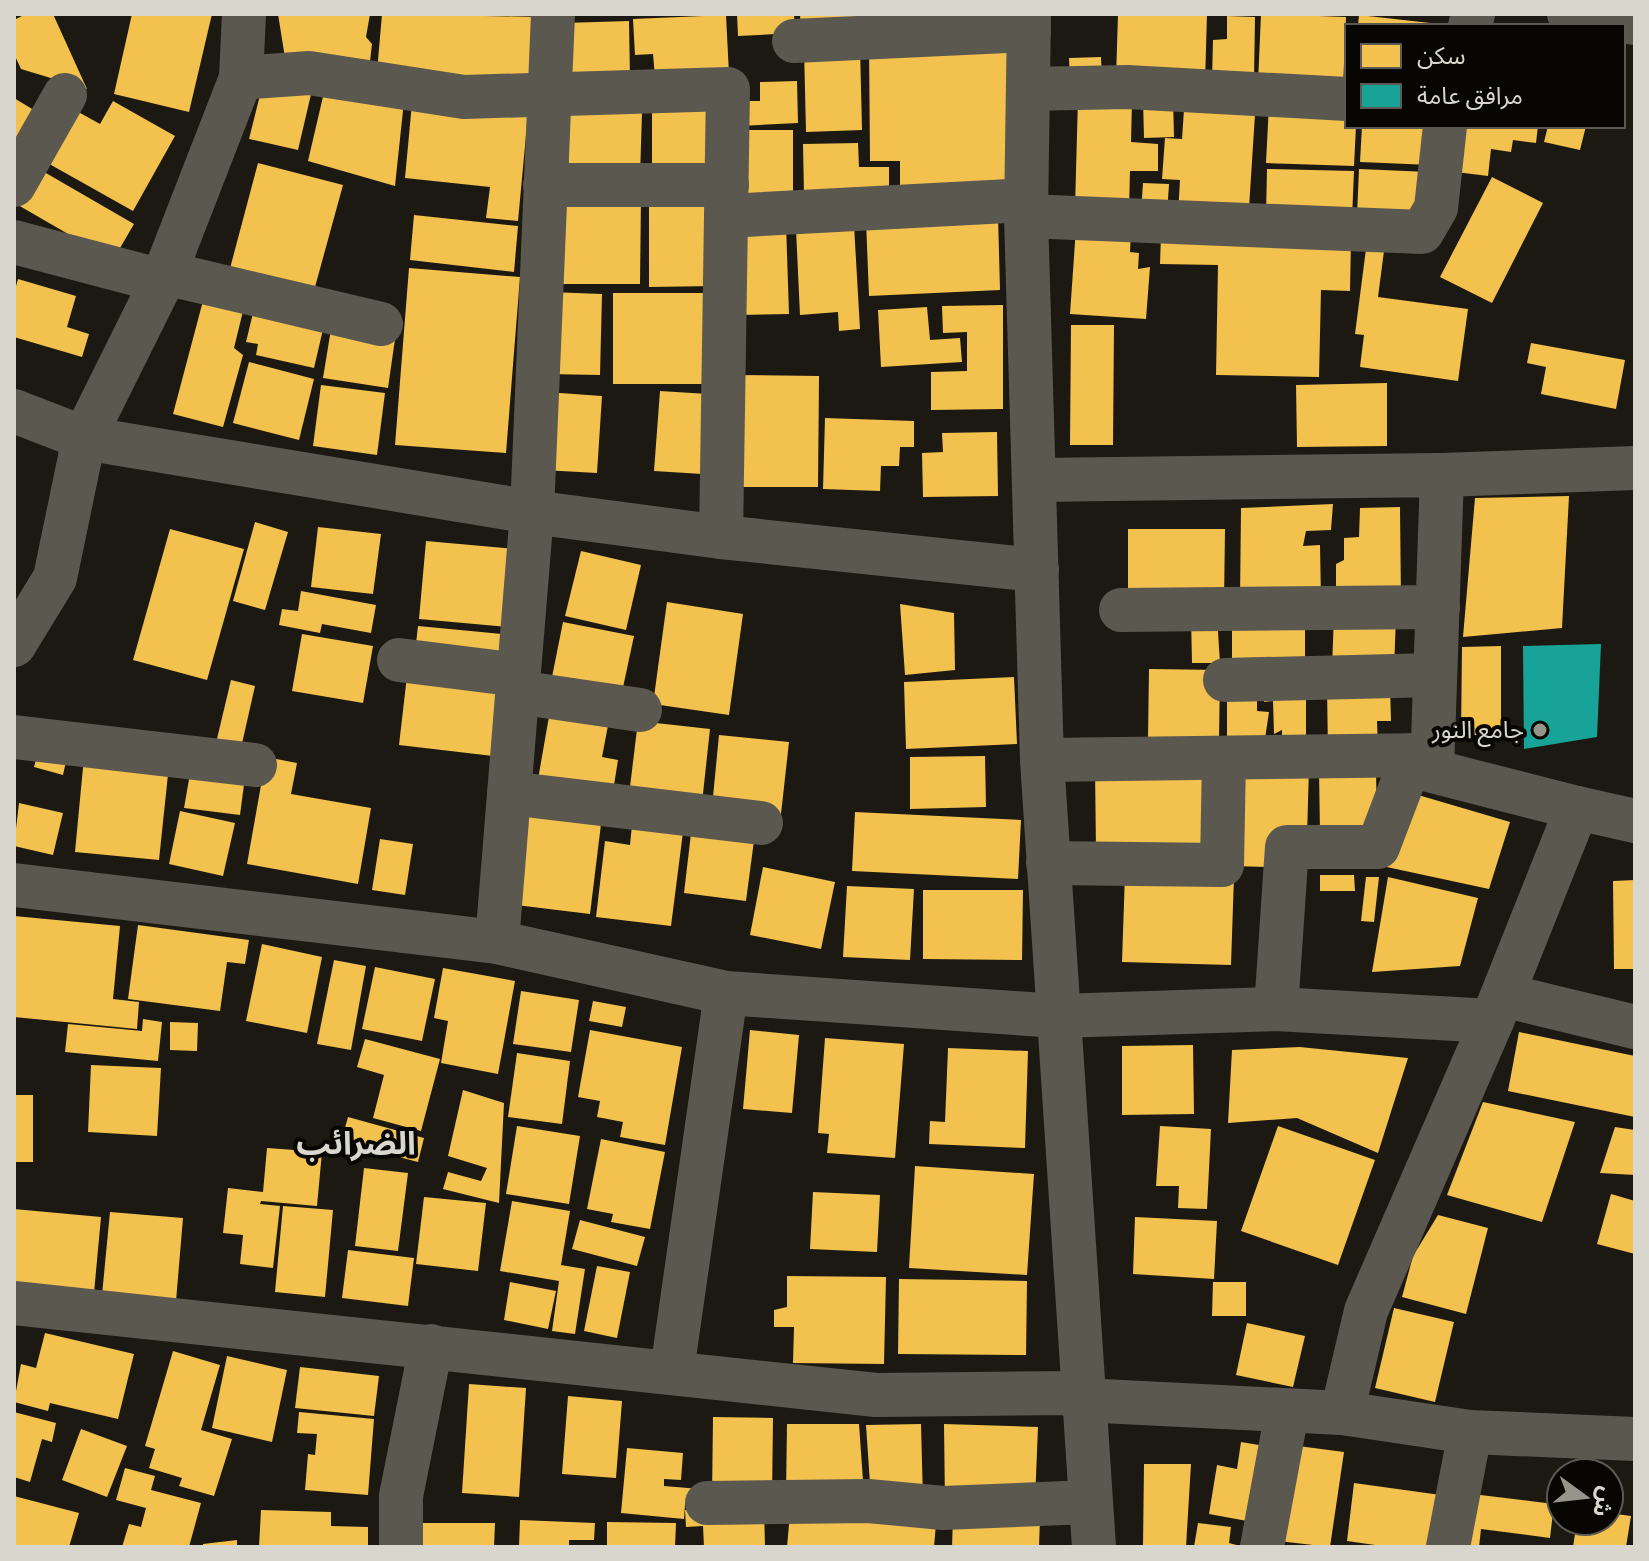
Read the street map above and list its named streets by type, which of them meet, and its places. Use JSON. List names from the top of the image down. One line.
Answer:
{"districts":["الضرائب"],"places":["جامع النور"],"legend":["سكن","مرافق عامة"],"north":"right"}
